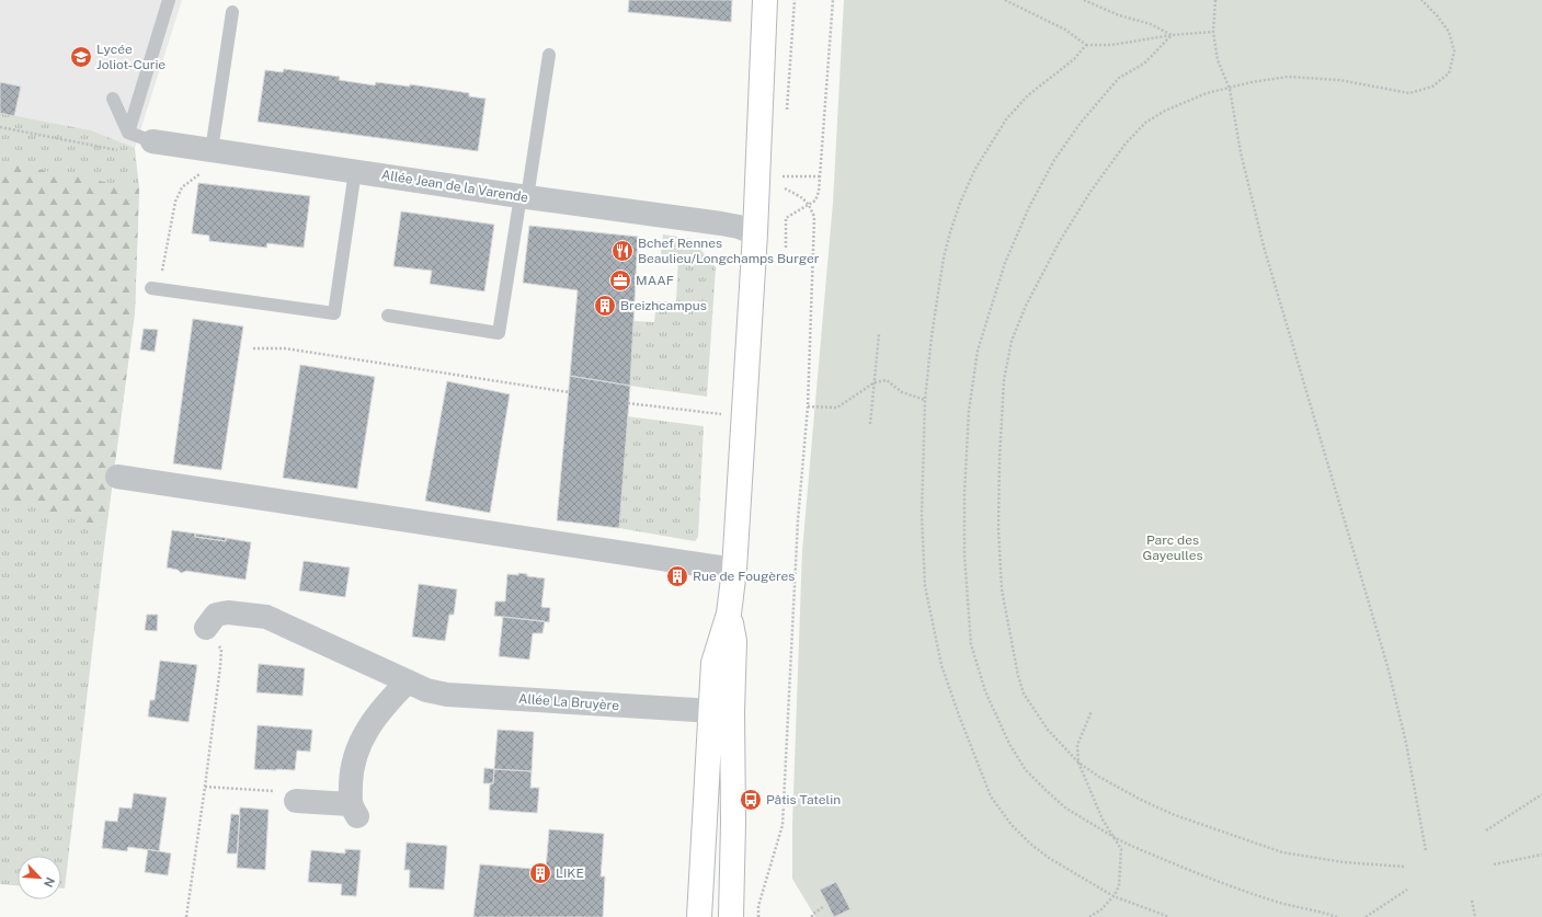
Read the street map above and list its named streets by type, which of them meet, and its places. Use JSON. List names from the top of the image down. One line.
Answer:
{"streets":{"street":["Allée Jean de la Varende","Allée La Bruyère"]},"parks":["Parc des Gayeulles"],"places":{"school or university":["Lycée Joliot-Curie"],"restaurant":["Bchef Rennes Beaulieu/Longchamps Burger"],"office":["MAAF"],"building":["Breizhcampus","Rue de Fougères","LIKE"],"bus stop":["Pâtis Tatelin"]},"north":"bottom right"}
